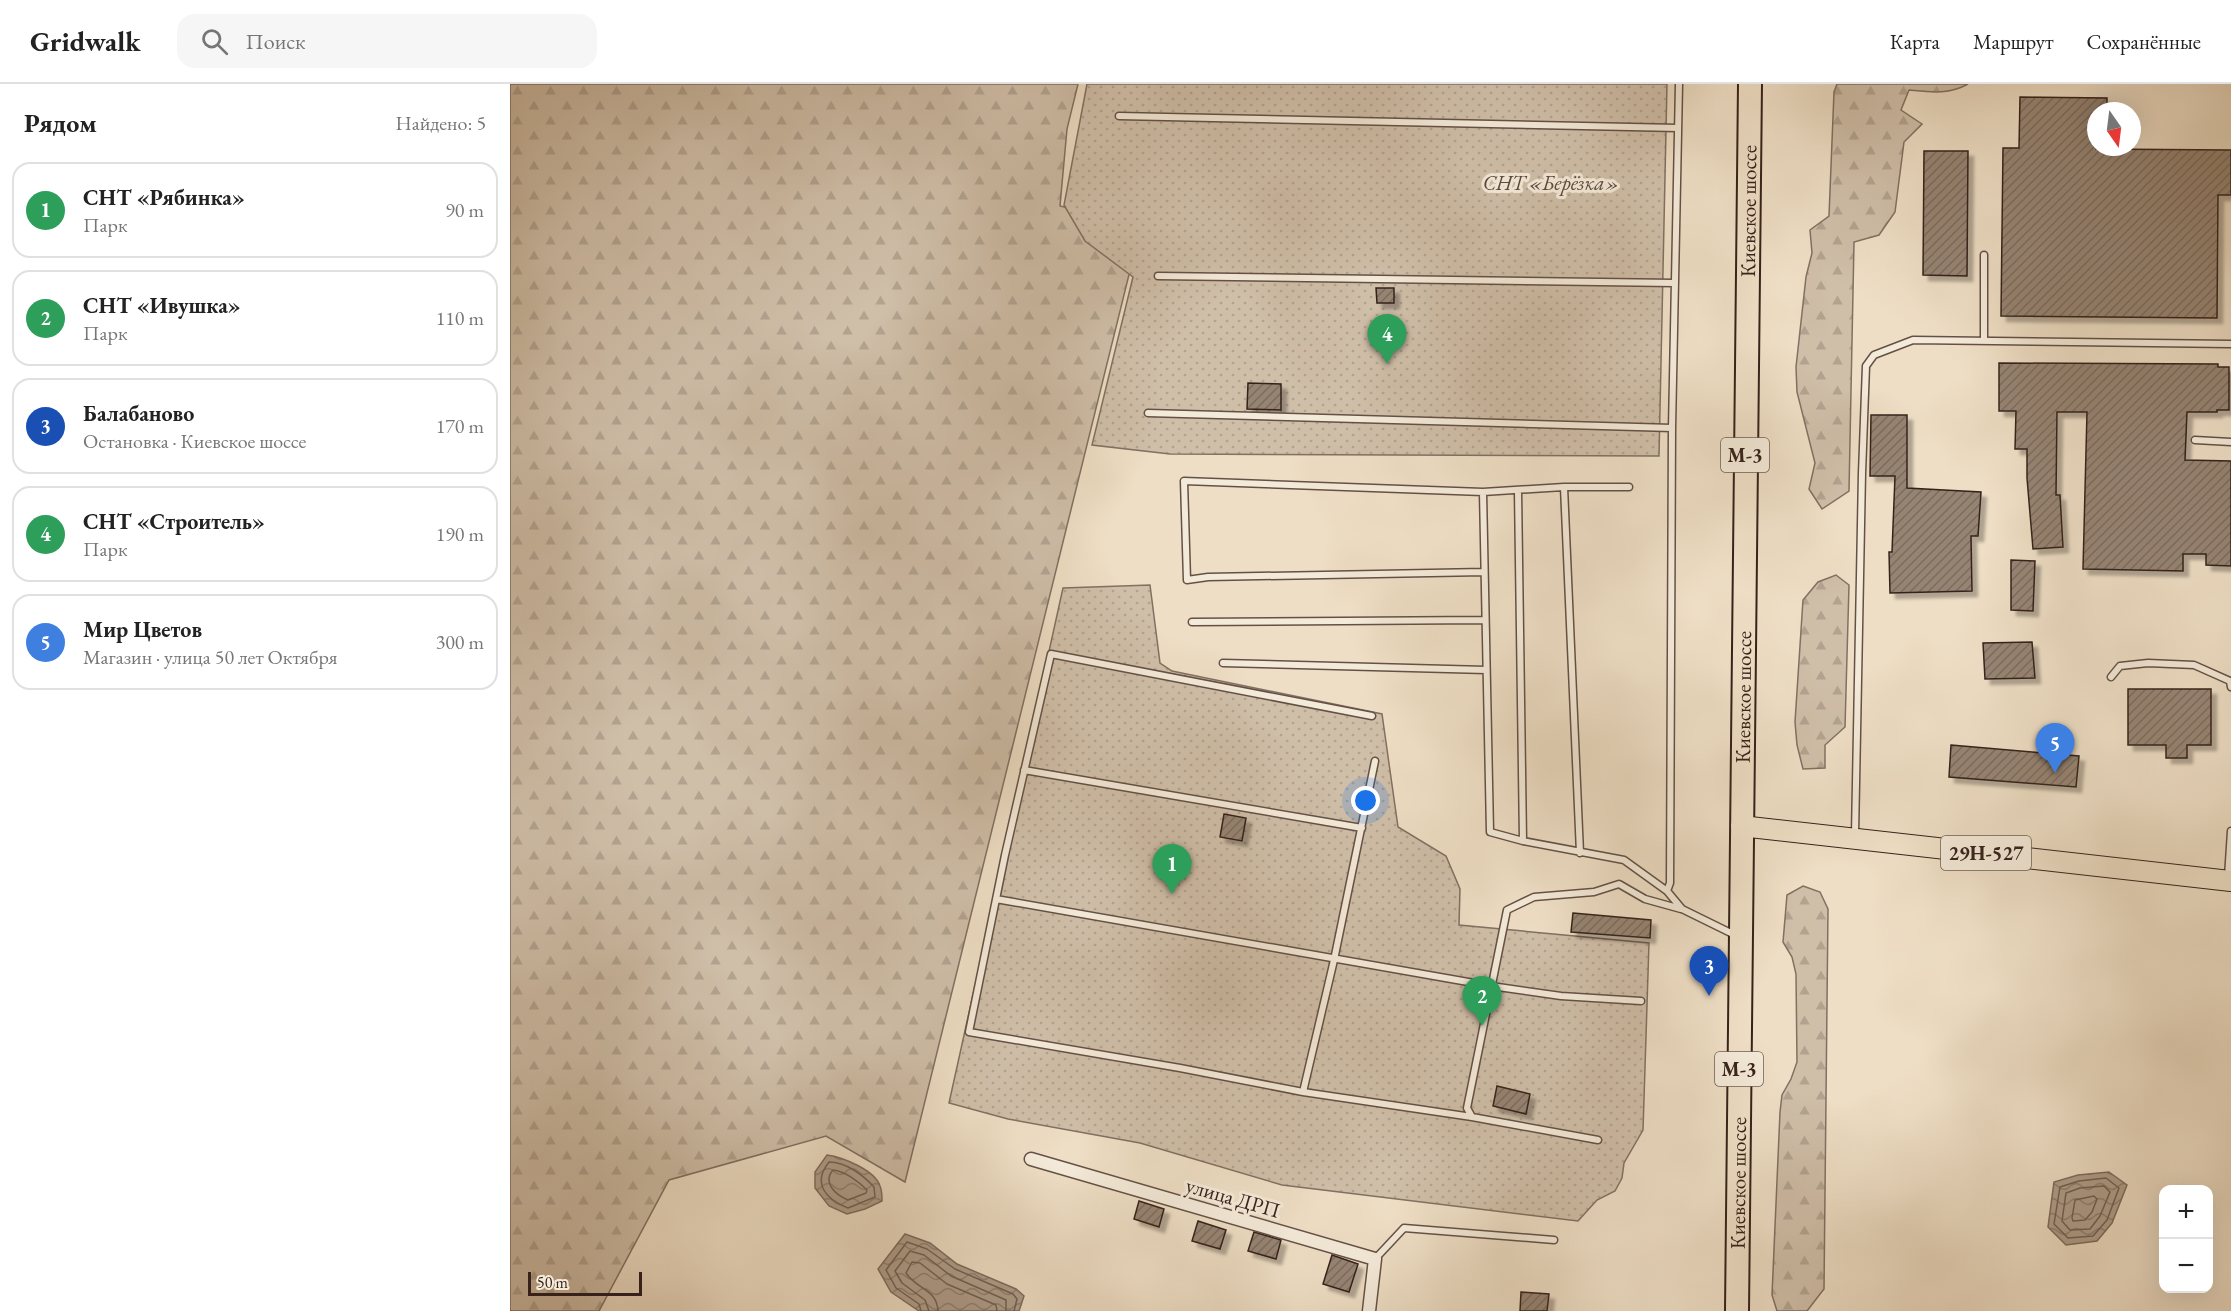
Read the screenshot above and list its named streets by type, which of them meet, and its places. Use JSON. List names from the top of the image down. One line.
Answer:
{"streets":{"highway":["Киевское шоссе","М-3"],"main road":["29Н-527"],"street":["улица ДРП"]},"crossings":[["Киевское шоссе","29Н-527"]],"parks":["СНТ «Берёзка»"],"scale_bar":"50 m","north":"bottom","page":{"header":"Gridwalk","search":"Поиск","nav":["Карта","Маршрут","Сохранённые"],"heading":["Рядом","Найдено: 5"],"list":[{"mark":"1","name":"СНТ «Рябинка»","note":"Парк","value":"90 m"},{"mark":"2","name":"СНТ «Ивушка»","note":"Парк","value":"110 m"},{"mark":"3","name":"Балабаново","note":"Остановка · Киевское шоссе","value":"170 m"},{"mark":"4","name":"СНТ «Строитель»","note":"Парк","value":"190 m"},{"mark":"5","name":"Мир Цветов","note":"Магазин · улица 50 лет Октября","value":"300 m"}],"pins":["4","5","1","3","2"],"map_buttons":["+","−"],"scale":"50 m"}}
